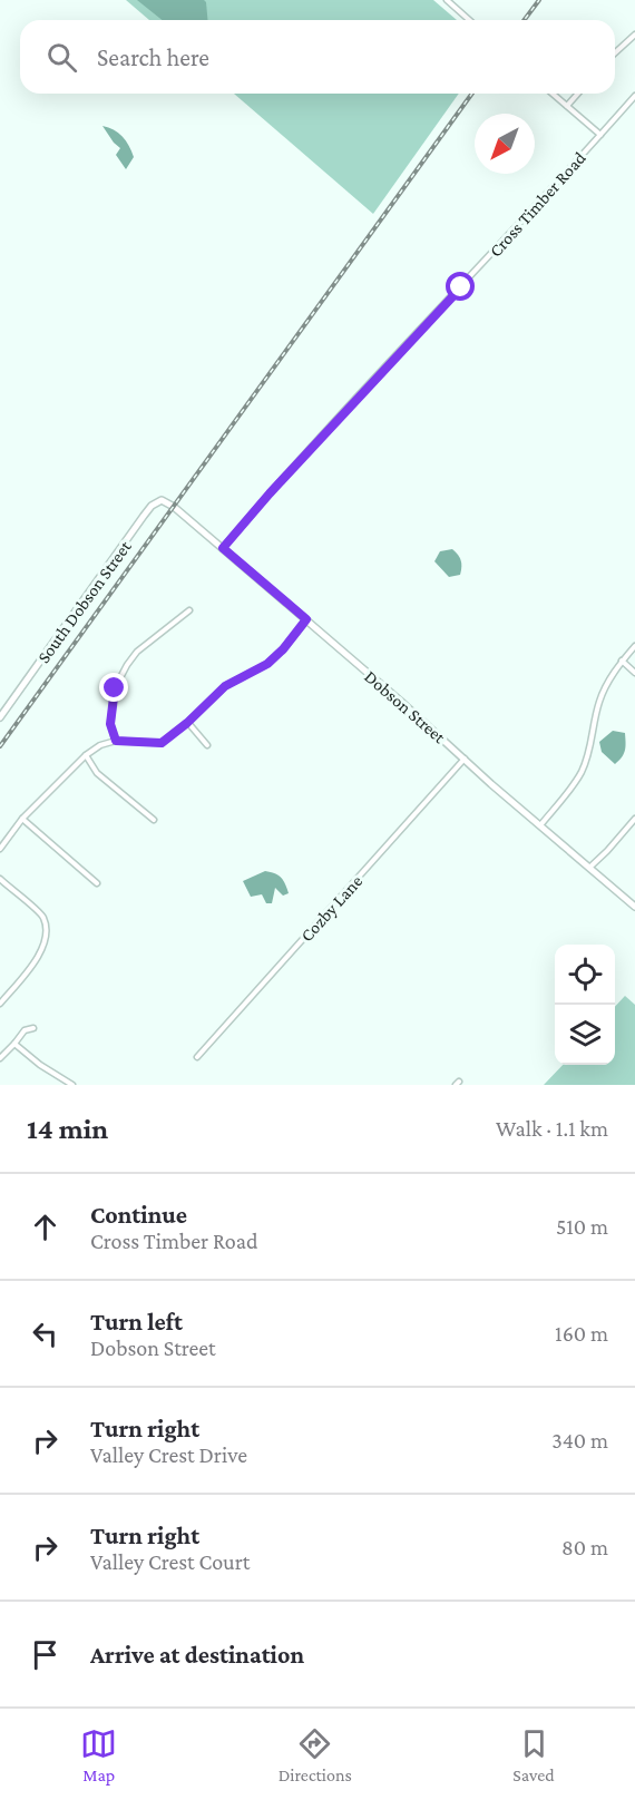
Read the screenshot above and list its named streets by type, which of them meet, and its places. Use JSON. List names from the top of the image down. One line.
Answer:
{"streets":{"street":["Cross Timber Road","South Dobson Street","Dobson Street","Cozby Lane"]},"crossings":[["Cross Timber Road","Dobson Street"],["South Dobson Street","Dobson Street"],["Dobson Street","Cozby Lane"]],"north":"bottom left","page":{"search":"Search here","heading":["14 min","Walk · 1.1 km"],"list":[["Continue","Cross Timber Road","510 m"],["Turn left","Dobson Street","160 m"],["Turn right","Valley Crest Drive","340 m"],["Turn right","Valley Crest Court","80 m"],"Arrive at destination"],"nav":["Map","Directions","Saved"]}}
